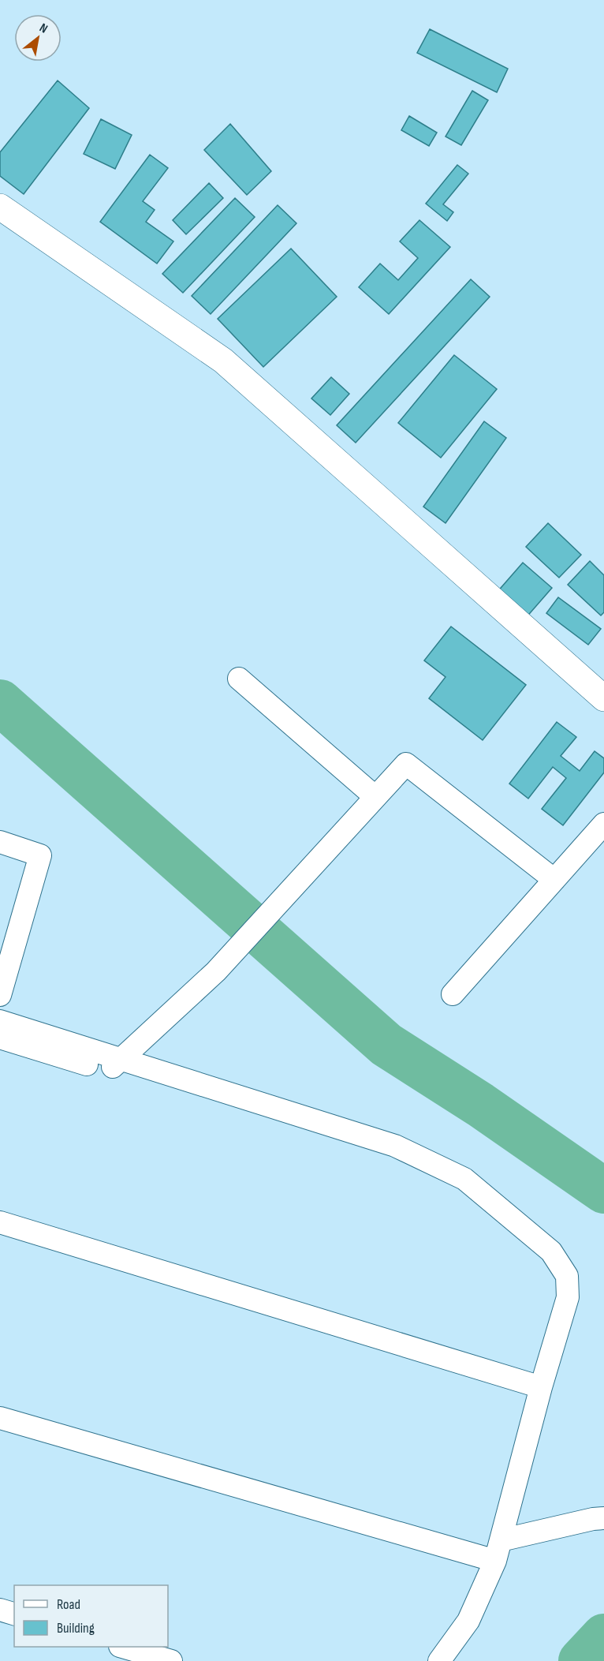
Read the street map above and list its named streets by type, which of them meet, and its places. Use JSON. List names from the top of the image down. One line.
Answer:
{"legend":["Road","Building"],"north":"top right"}
